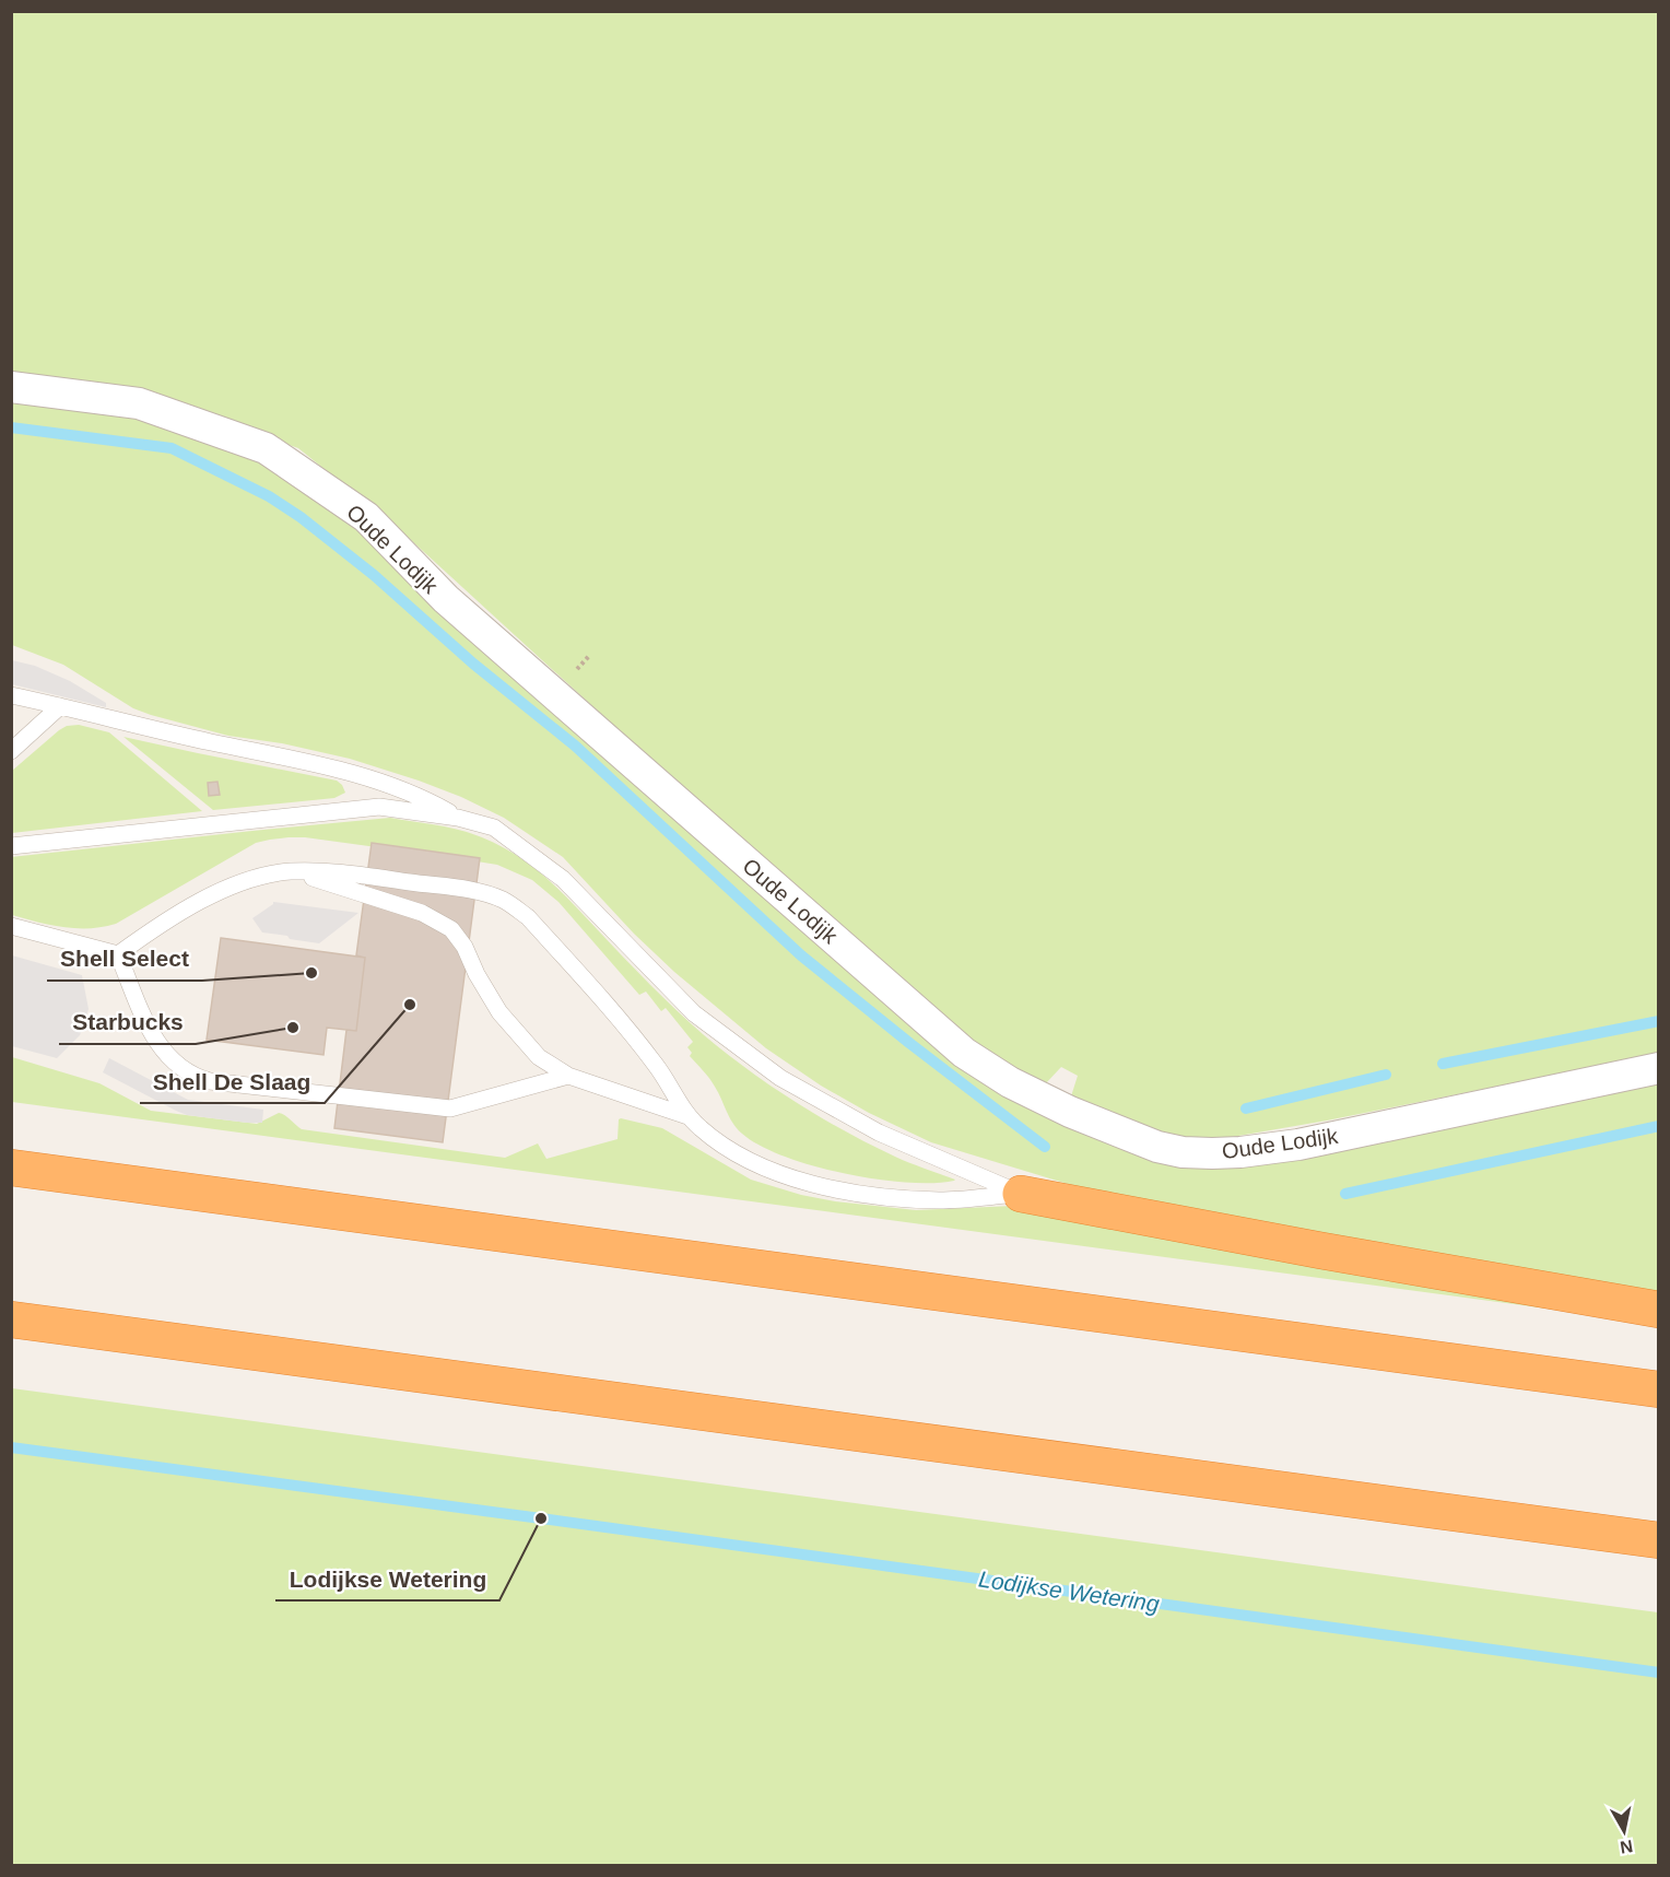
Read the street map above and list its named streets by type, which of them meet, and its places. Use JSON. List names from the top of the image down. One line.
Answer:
{"streets":{"street":["Oude Lodijk"]},"water":["Lodijkse Wetering"],"places":["Shell Select","Shell De Slaag","Starbucks","Lodijkse Wetering"],"north":"bottom"}
